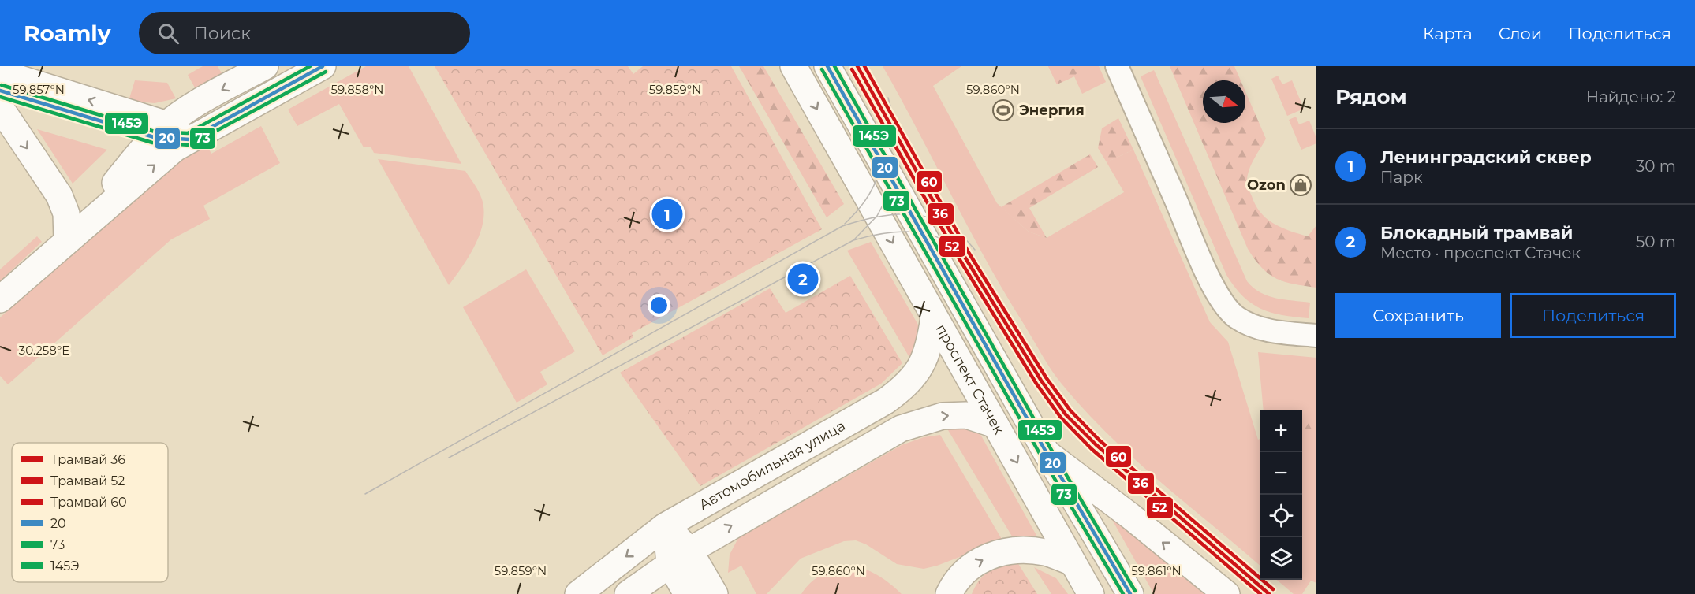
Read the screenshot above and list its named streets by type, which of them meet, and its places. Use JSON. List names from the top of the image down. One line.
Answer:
{"streets":{"main road":["проспект Стачек","Автомобильная улица"]},"crossings":[["проспект Стачек","Автомобильная улица"]],"places":{"sports":["Энергия"],"shop":["Ozon"]},"lines":["tram line 36","tram line 60","transit line 20","transit line 145Э","tram line 52","transit line 73"],"legend":["Трамвай 36","Трамвай 52","Трамвай 60","20","73","145Э"],"north":"right","page":{"header":"Roamly","search":"Поиск","nav":["Карта","Слои","Поделиться"],"heading":["Рядом","Найдено: 2"],"list":[{"mark":"1","name":"Ленинградский сквер","note":"Парк","value":"30 m"},{"mark":"2","name":"Блокадный трамвай","note":"Место · проспект Стачек","value":"50 m"}],"pins":["1","2"],"buttons":["Сохранить","Поделиться"],"map_buttons":["+","−"]},"coordinates":["59.857°N","59.858°N","59.859°N","59.860°N","30.258°E","59.861°N"]}
